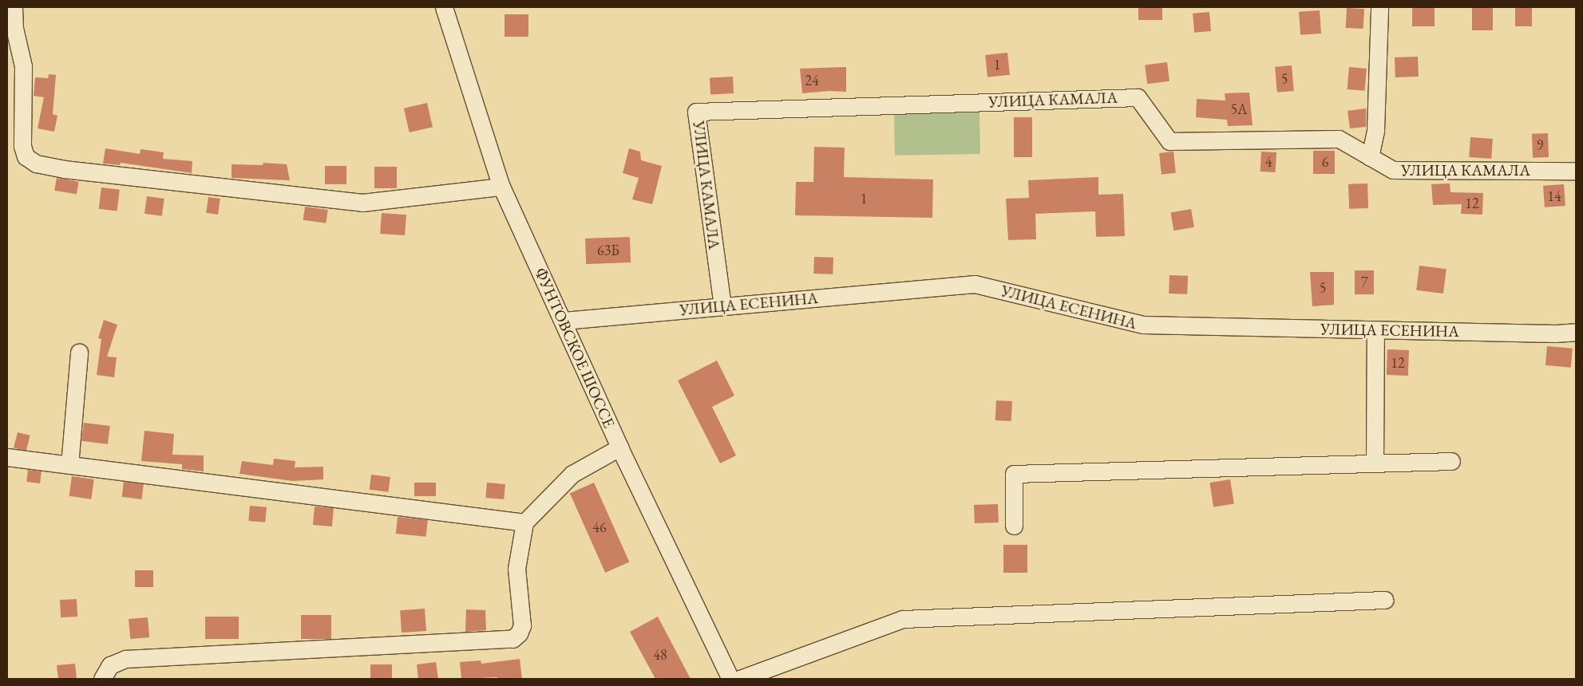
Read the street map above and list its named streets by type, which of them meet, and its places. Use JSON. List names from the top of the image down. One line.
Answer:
{"streets":{"street":["УЛИЦА КАМАЛА","УЛИЦА ЕСЕНИНА","ФУНТОВСКОЕ ШОССЕ"]},"crossings":[["УЛИЦА КАМАЛА","УЛИЦА ЕСЕНИНА"],["УЛИЦА ЕСЕНИНА","ФУНТОВСКОЕ ШОССЕ"]],"house_numbers":["1","5","24","5А","9","4","6","14","1","12","63Б","7","5","12","46","48"]}
